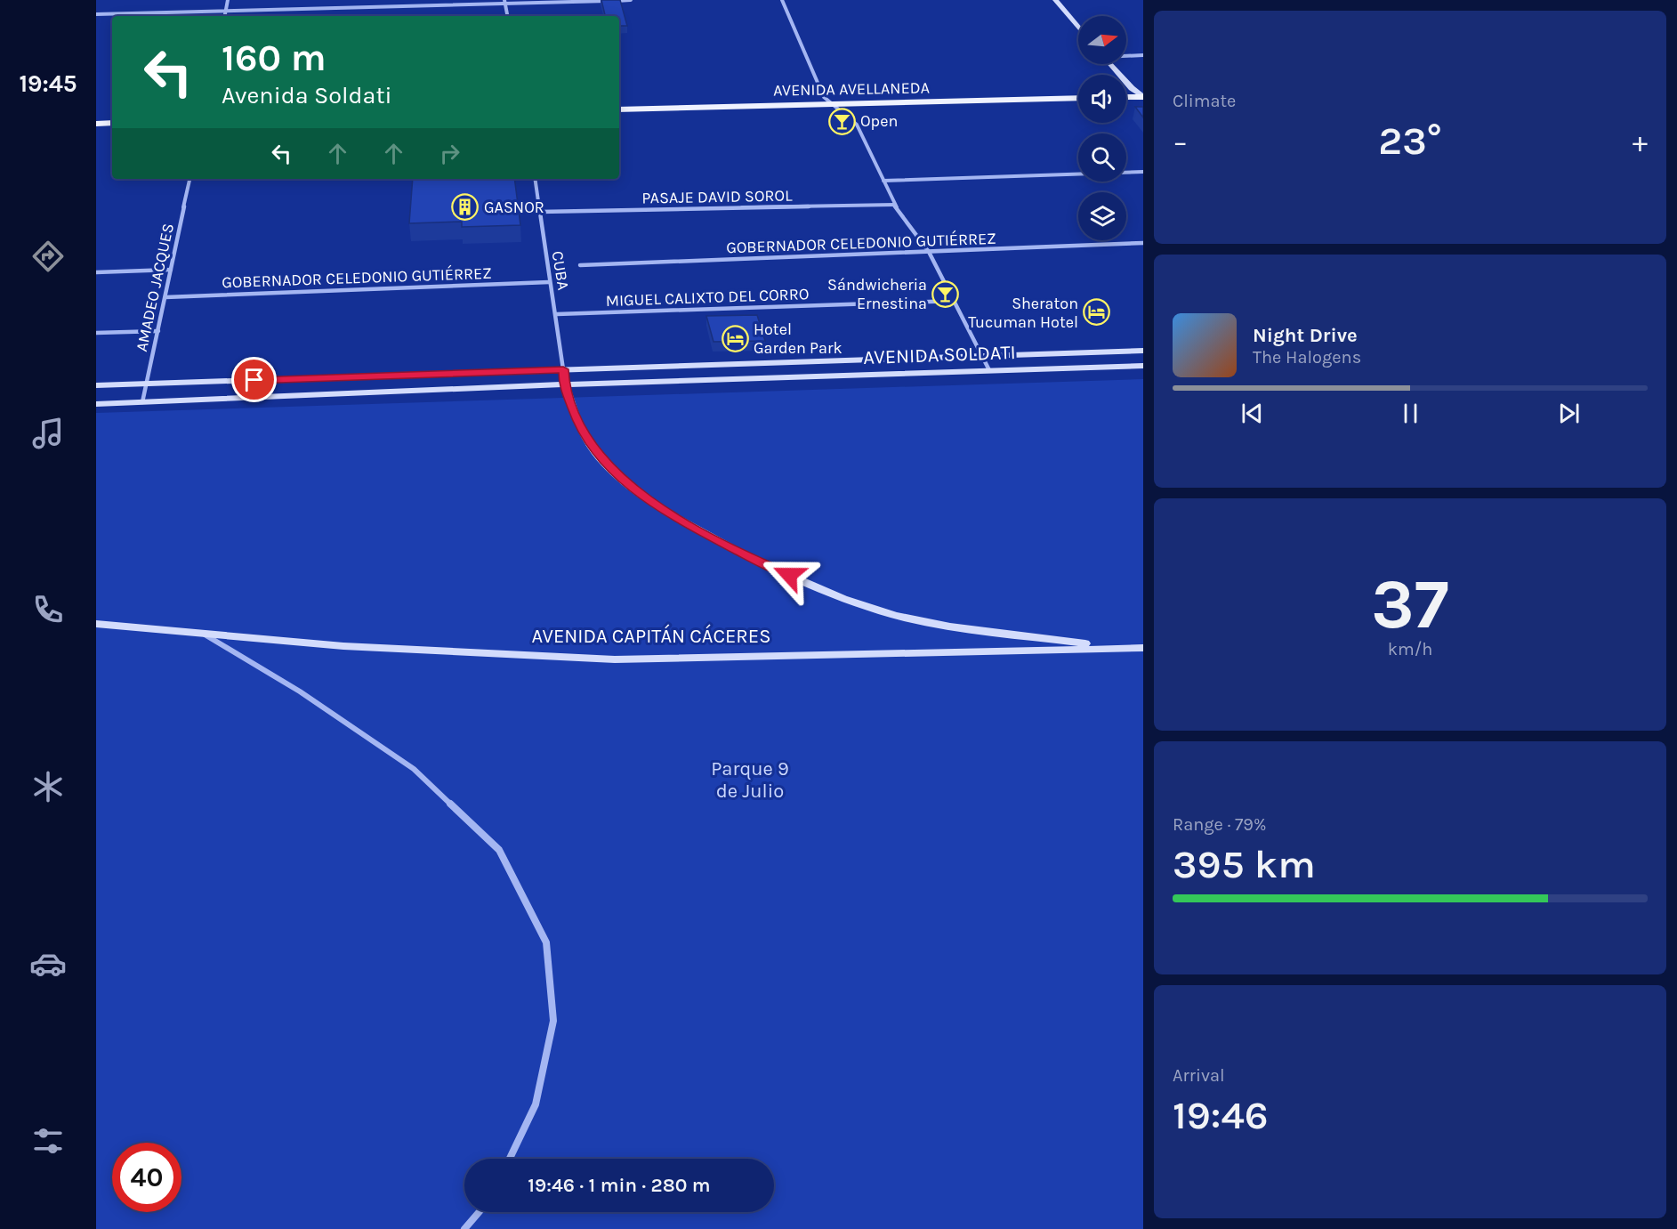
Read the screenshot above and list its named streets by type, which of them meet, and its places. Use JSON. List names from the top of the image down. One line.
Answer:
{"streets":{"main road":["AVENIDA AVELLANEDA","AVENIDA SOLDATI","AVENIDA CAPITÁN CÁCERES"],"street":["PASAJE DAVID SOROL","GOBERNADOR CELEDONIO GUTIÉRREZ","CUBA","AMADEO JACQUES","MIGUEL CALIXTO DEL CORRO"]},"crossings":[["PASAJE DAVID SOROL","CUBA"],["GOBERNADOR CELEDONIO GUTIÉRREZ","CUBA"],["GOBERNADOR CELEDONIO GUTIÉRREZ","AMADEO JACQUES"],["CUBA","MIGUEL CALIXTO DEL CORRO"],["CUBA","AVENIDA SOLDATI"],["AMADEO JACQUES","AVENIDA SOLDATI"]],"parks":["Parque 9 de Julio"],"places":{"bar":["Open","Sándwicheria Ernestina"],"building":["GASNOR"],"hotel":["Sheraton Tucuman Hotel","Hotel Garden Park"]},"north":"right","page":{"tabs":"19:45","tile":["Climate",["37","km/h"],["Range · 79%","395 km"],["Arrival","19:46"]],"turn":["160 m","Avenida Soldati"],"heat":["−","23°","+"],"song":["Night Drive","The Halogens"],"limit":"40","trip":"19:46 · 1 min · 280 m"}}
